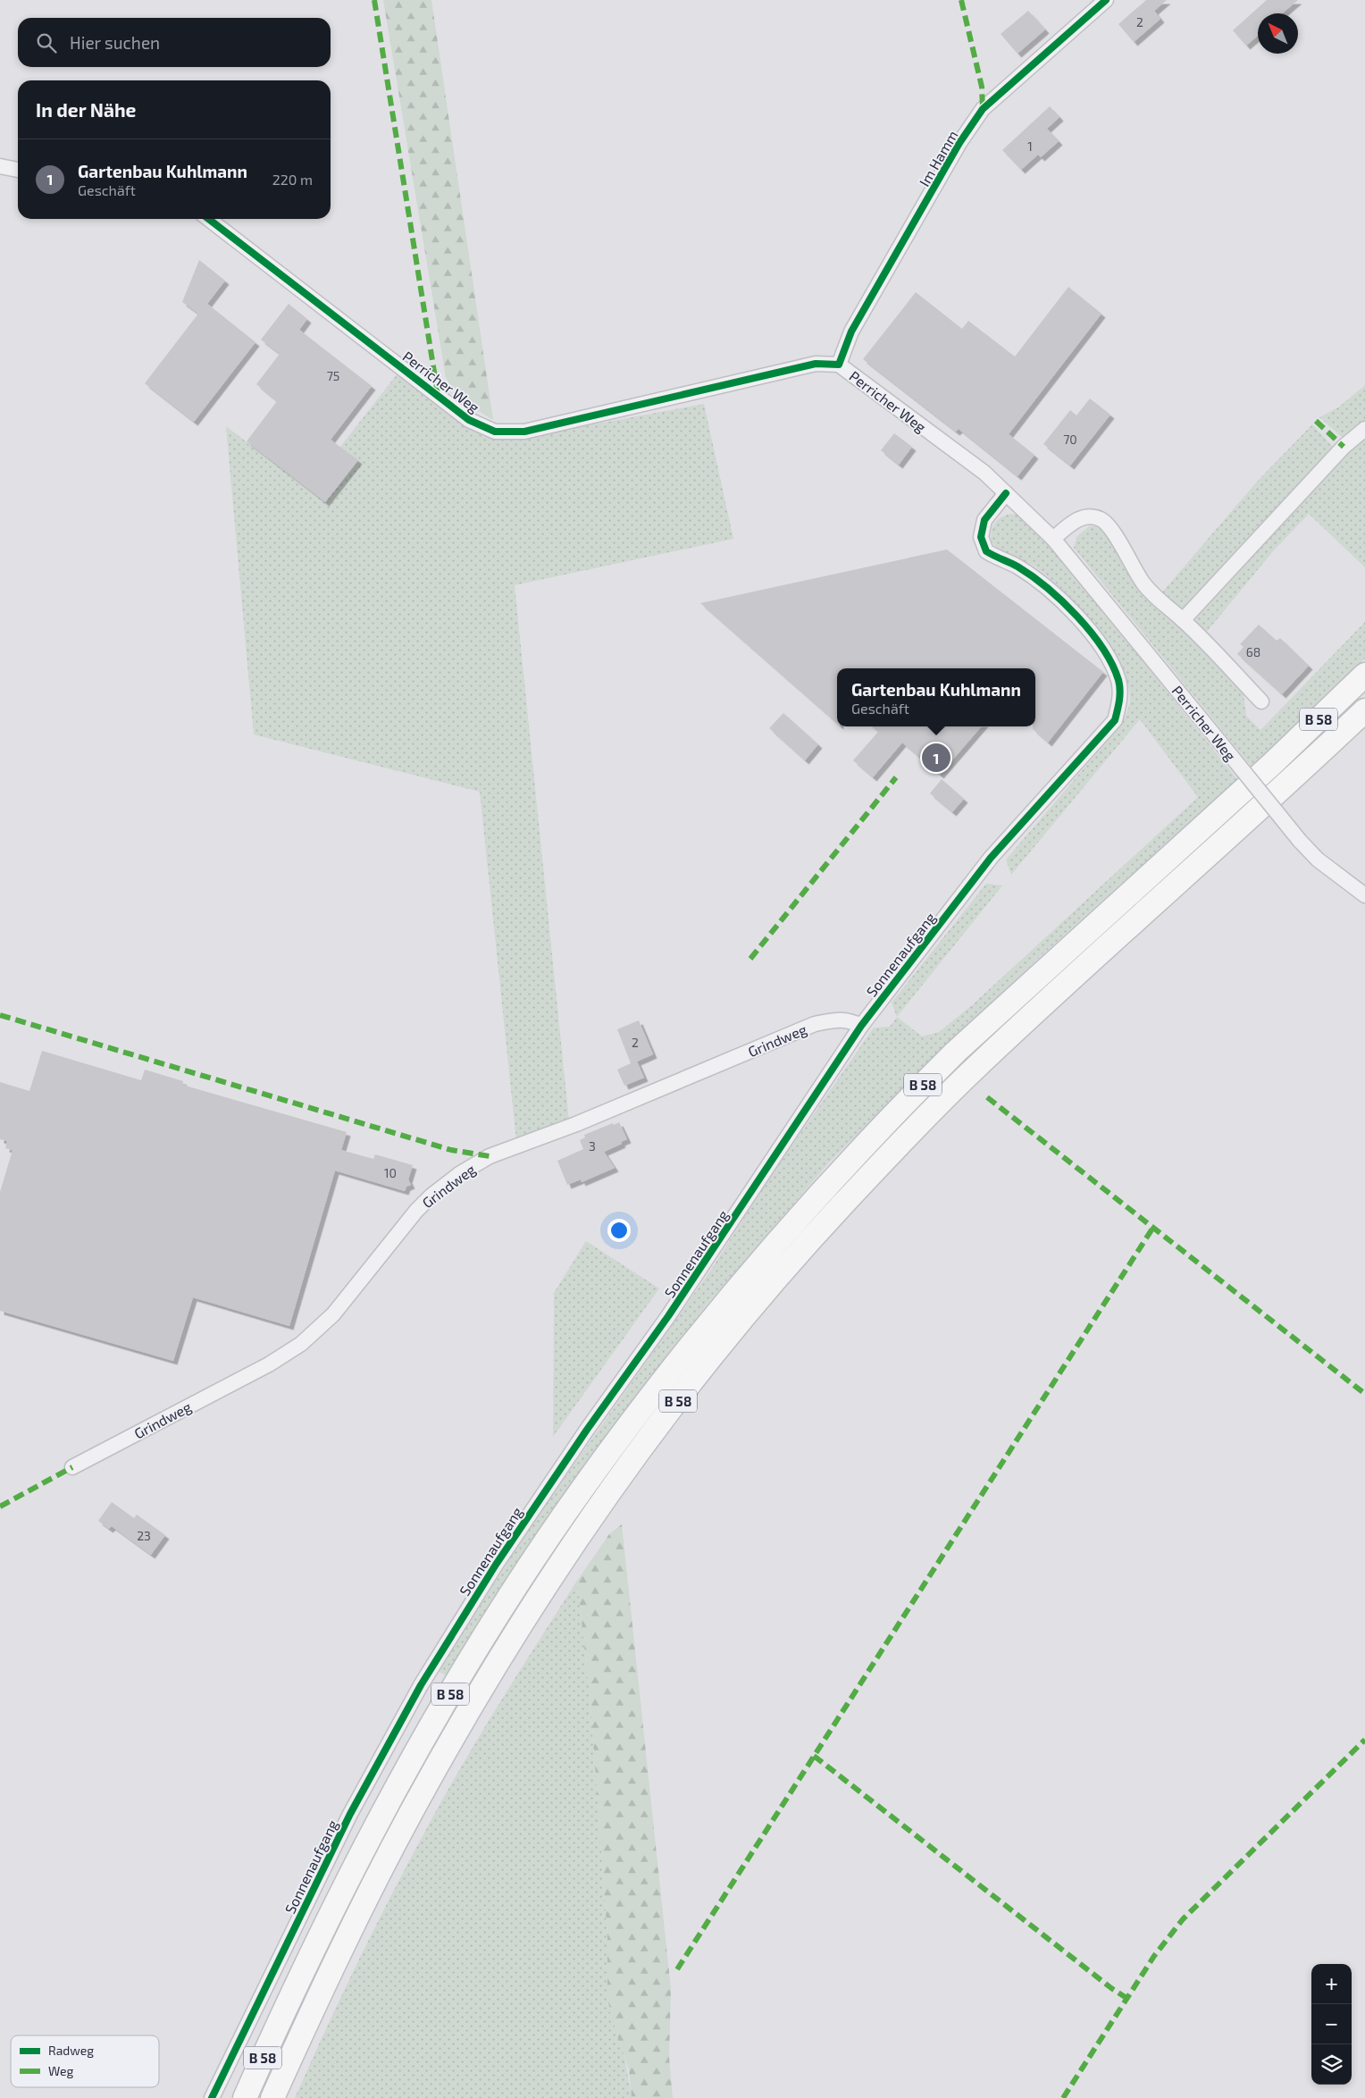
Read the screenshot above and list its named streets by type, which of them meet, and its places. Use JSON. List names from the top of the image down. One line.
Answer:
{"streets":{"main road":["B 58"],"street":["Im Hamm","Perricher Weg","Sonnenaufgang","Grindweg"]},"crossings":[["Im Hamm","Perricher Weg"],["Perricher Weg","Sonnenaufgang"],["Sonnenaufgang","Grindweg"]],"house_numbers":["2","1","75","70","68","2","3","10","23"],"legend":["Radweg","Weg"],"north":"top left","page":{"search":"Hier suchen","heading":"In der Nähe","list":[{"mark":"1","name":"Gartenbau Kuhlmann","note":"Geschäft","value":"220 m"}],"popup":["Gartenbau Kuhlmann","Geschäft"],"pins":"1","map_buttons":["+","−"]}}
